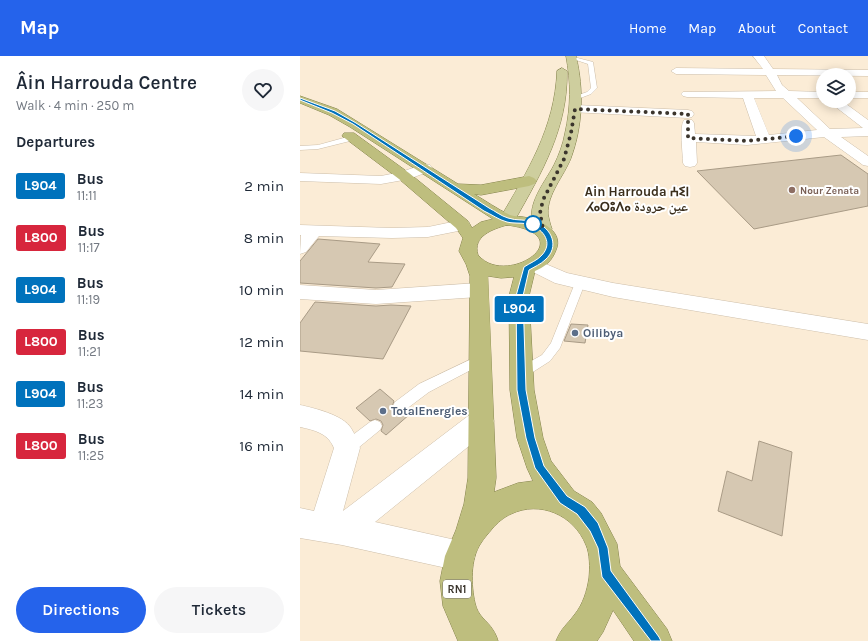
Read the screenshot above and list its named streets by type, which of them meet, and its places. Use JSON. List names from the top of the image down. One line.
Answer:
{"streets":{"highway":["RN1"]},"districts":["Ain Harrouda ⵄⵉⵏ ⵃⴰⵔⵓⴷⴰ عين حرودة"],"places":["Nour Zenata","Oilibya","TotalEnergies"],"lines":["bus line L904"],"page":{"header":"Map","nav":["Home","Map","About","Contact"],"heading":[["Âin Harrouda Centre","Walk · 4 min · 250 m"],"Departures"],"on_map":"L904","list":[{"mark":"L904","name":"Bus","note":"11:11","value":"2 min"},{"mark":"L800","name":"Bus","note":"11:17","value":"8 min"},{"mark":"L904","name":"Bus","note":"11:19","value":"10 min"},{"mark":"L800","name":"Bus","note":"11:21","value":"12 min"},{"mark":"L904","name":"Bus","note":"11:23","value":"14 min"},{"mark":"L800","name":"Bus","note":"11:25","value":"16 min"}],"buttons":["Directions","Tickets"]}}
